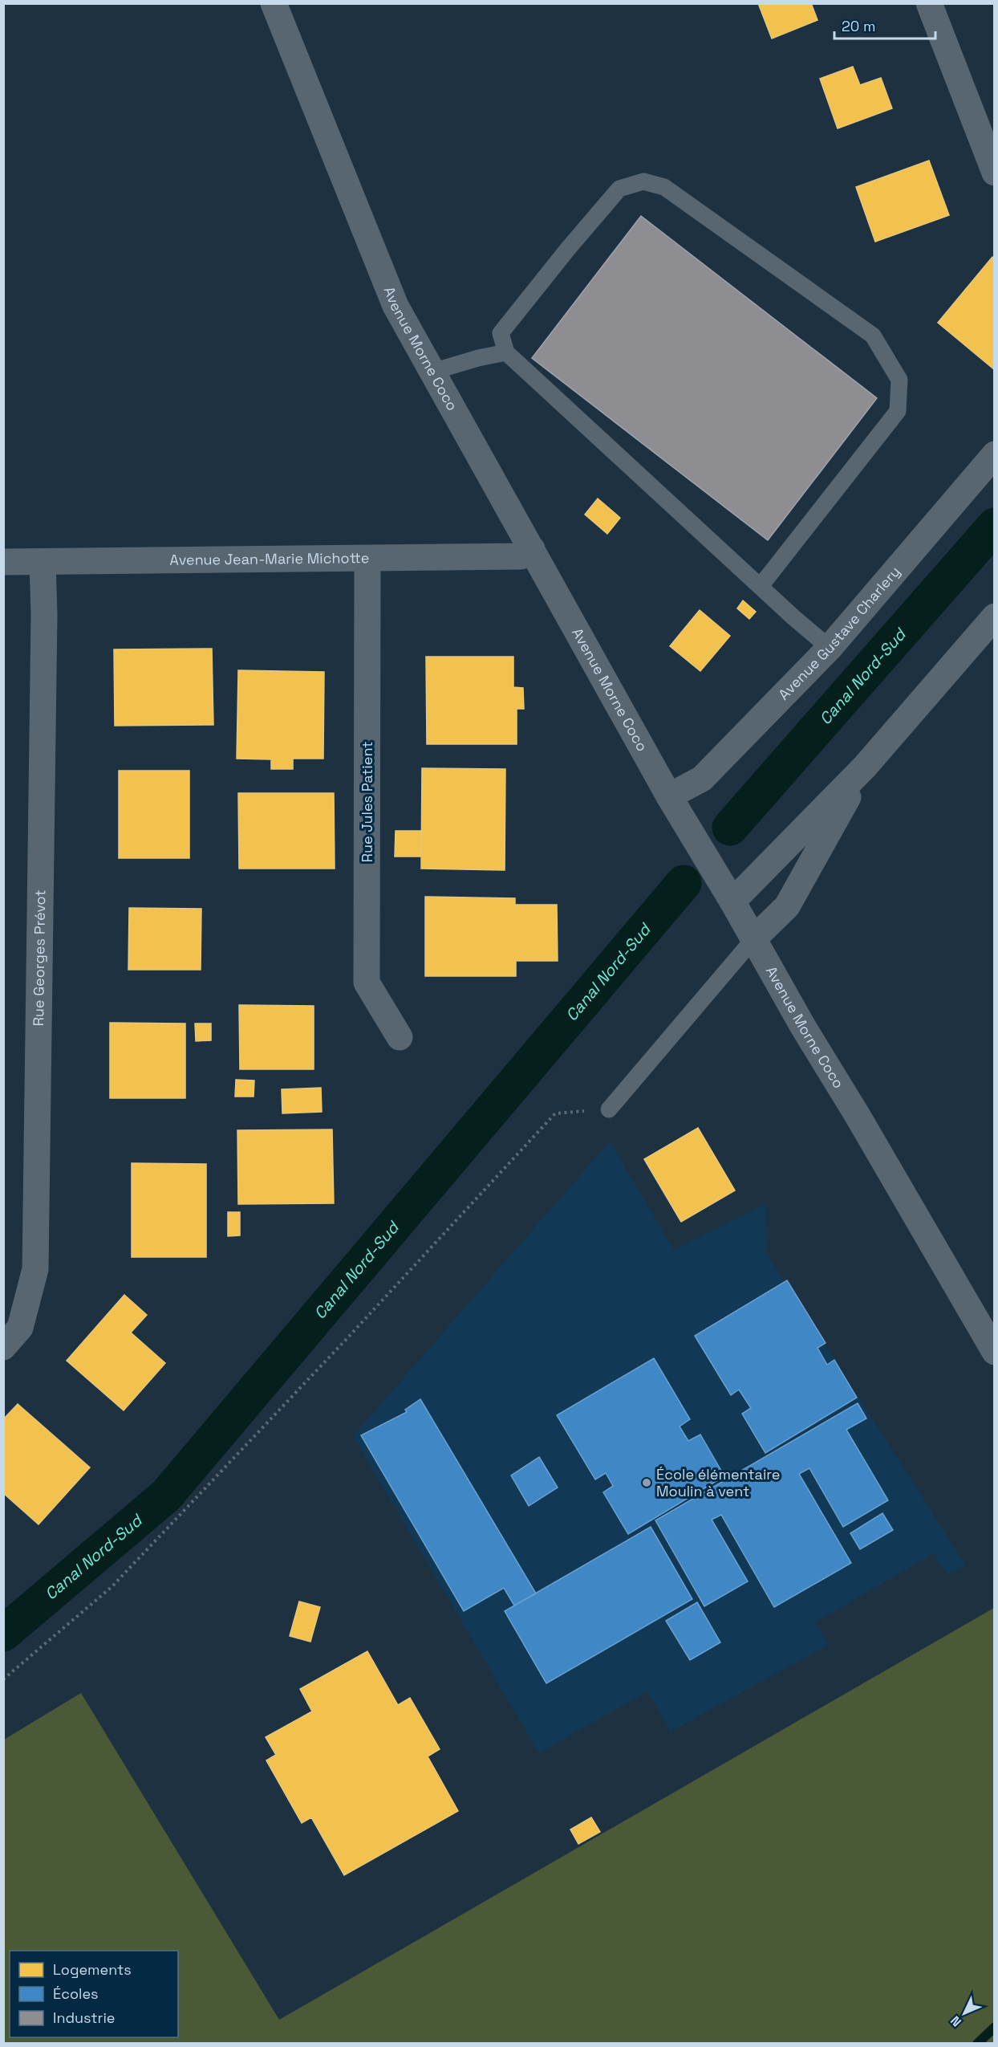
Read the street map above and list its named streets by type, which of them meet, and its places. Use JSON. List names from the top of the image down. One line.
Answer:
{"streets":{"street":["Avenue Morne Coco","Avenue Jean-Marie Michotte","Avenue Gustave Charlery","Rue Jules Patient","Rue Georges Prévot"]},"crossings":[["Avenue Morne Coco","Avenue Jean-Marie Michotte"],["Avenue Morne Coco","Avenue Gustave Charlery"],["Avenue Jean-Marie Michotte","Rue Jules Patient"],["Avenue Jean-Marie Michotte","Rue Georges Prévot"]],"water":["Canal Nord-Sud"],"places":["École élémentaire Moulin à vent"],"legend":["Logements","Écoles","Industrie"],"scale_bar":"20 m","north":"bottom left"}
